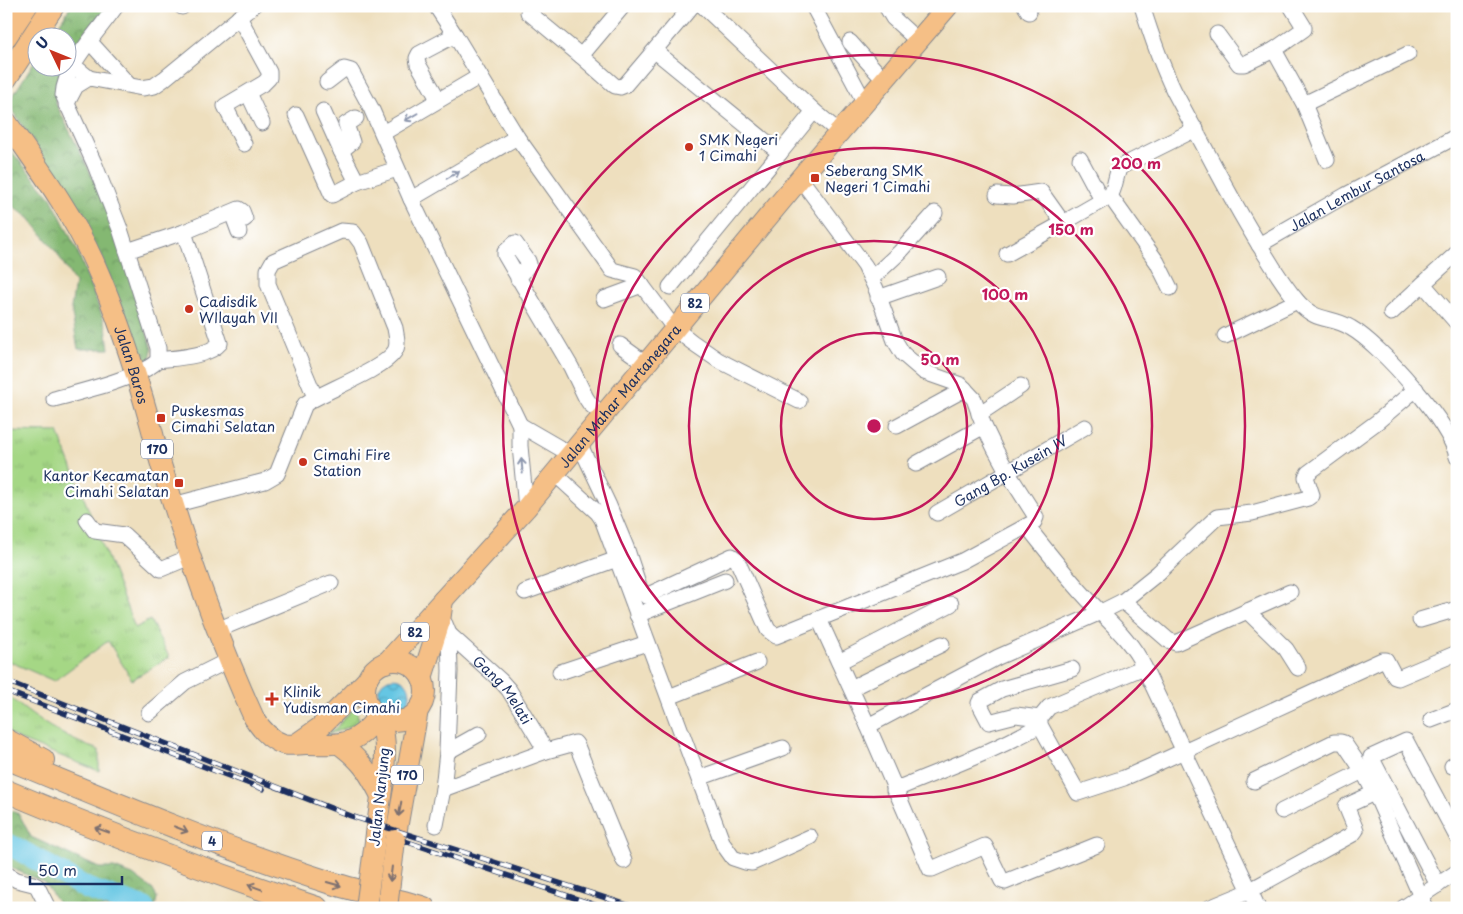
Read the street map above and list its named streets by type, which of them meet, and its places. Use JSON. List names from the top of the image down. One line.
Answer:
{"streets":{"highway":["4"],"main road":["82","Jalan Baros","Jalan Mahar Martanegara","170","Jalan Nanjung"],"street":["Jalan Lembur Santosa","Gang Bp. Kusein IV","Gang Melati"]},"crossings":[["82","Jalan Baros"],["82","Jalan Mahar Martanegara"],["82","170"],["82","Gang Melati"],["82","Jalan Nanjung"],["Jalan Baros","Jalan Mahar Martanegara"],["Jalan Baros","170"],["Jalan Baros","Jalan Nanjung"],["Jalan Mahar Martanegara","170"],["Jalan Mahar Martanegara","Jalan Nanjung"],["170","Jalan Nanjung"]],"places":{"other":["SMK Negeri 1 Cimahi","Cadisdik WIlayah VII","Cimahi Fire Station"],"transit":["Seberang SMK Negeri 1 Cimahi","Puskesmas Cimahi Selatan","Kantor Kecamatan Cimahi Selatan"],"health":["Klinik Yudisman Cimahi"]},"scale_bar":"50 m","north":"top left","rings":["200 m","150 m","100 m","50 m"]}
